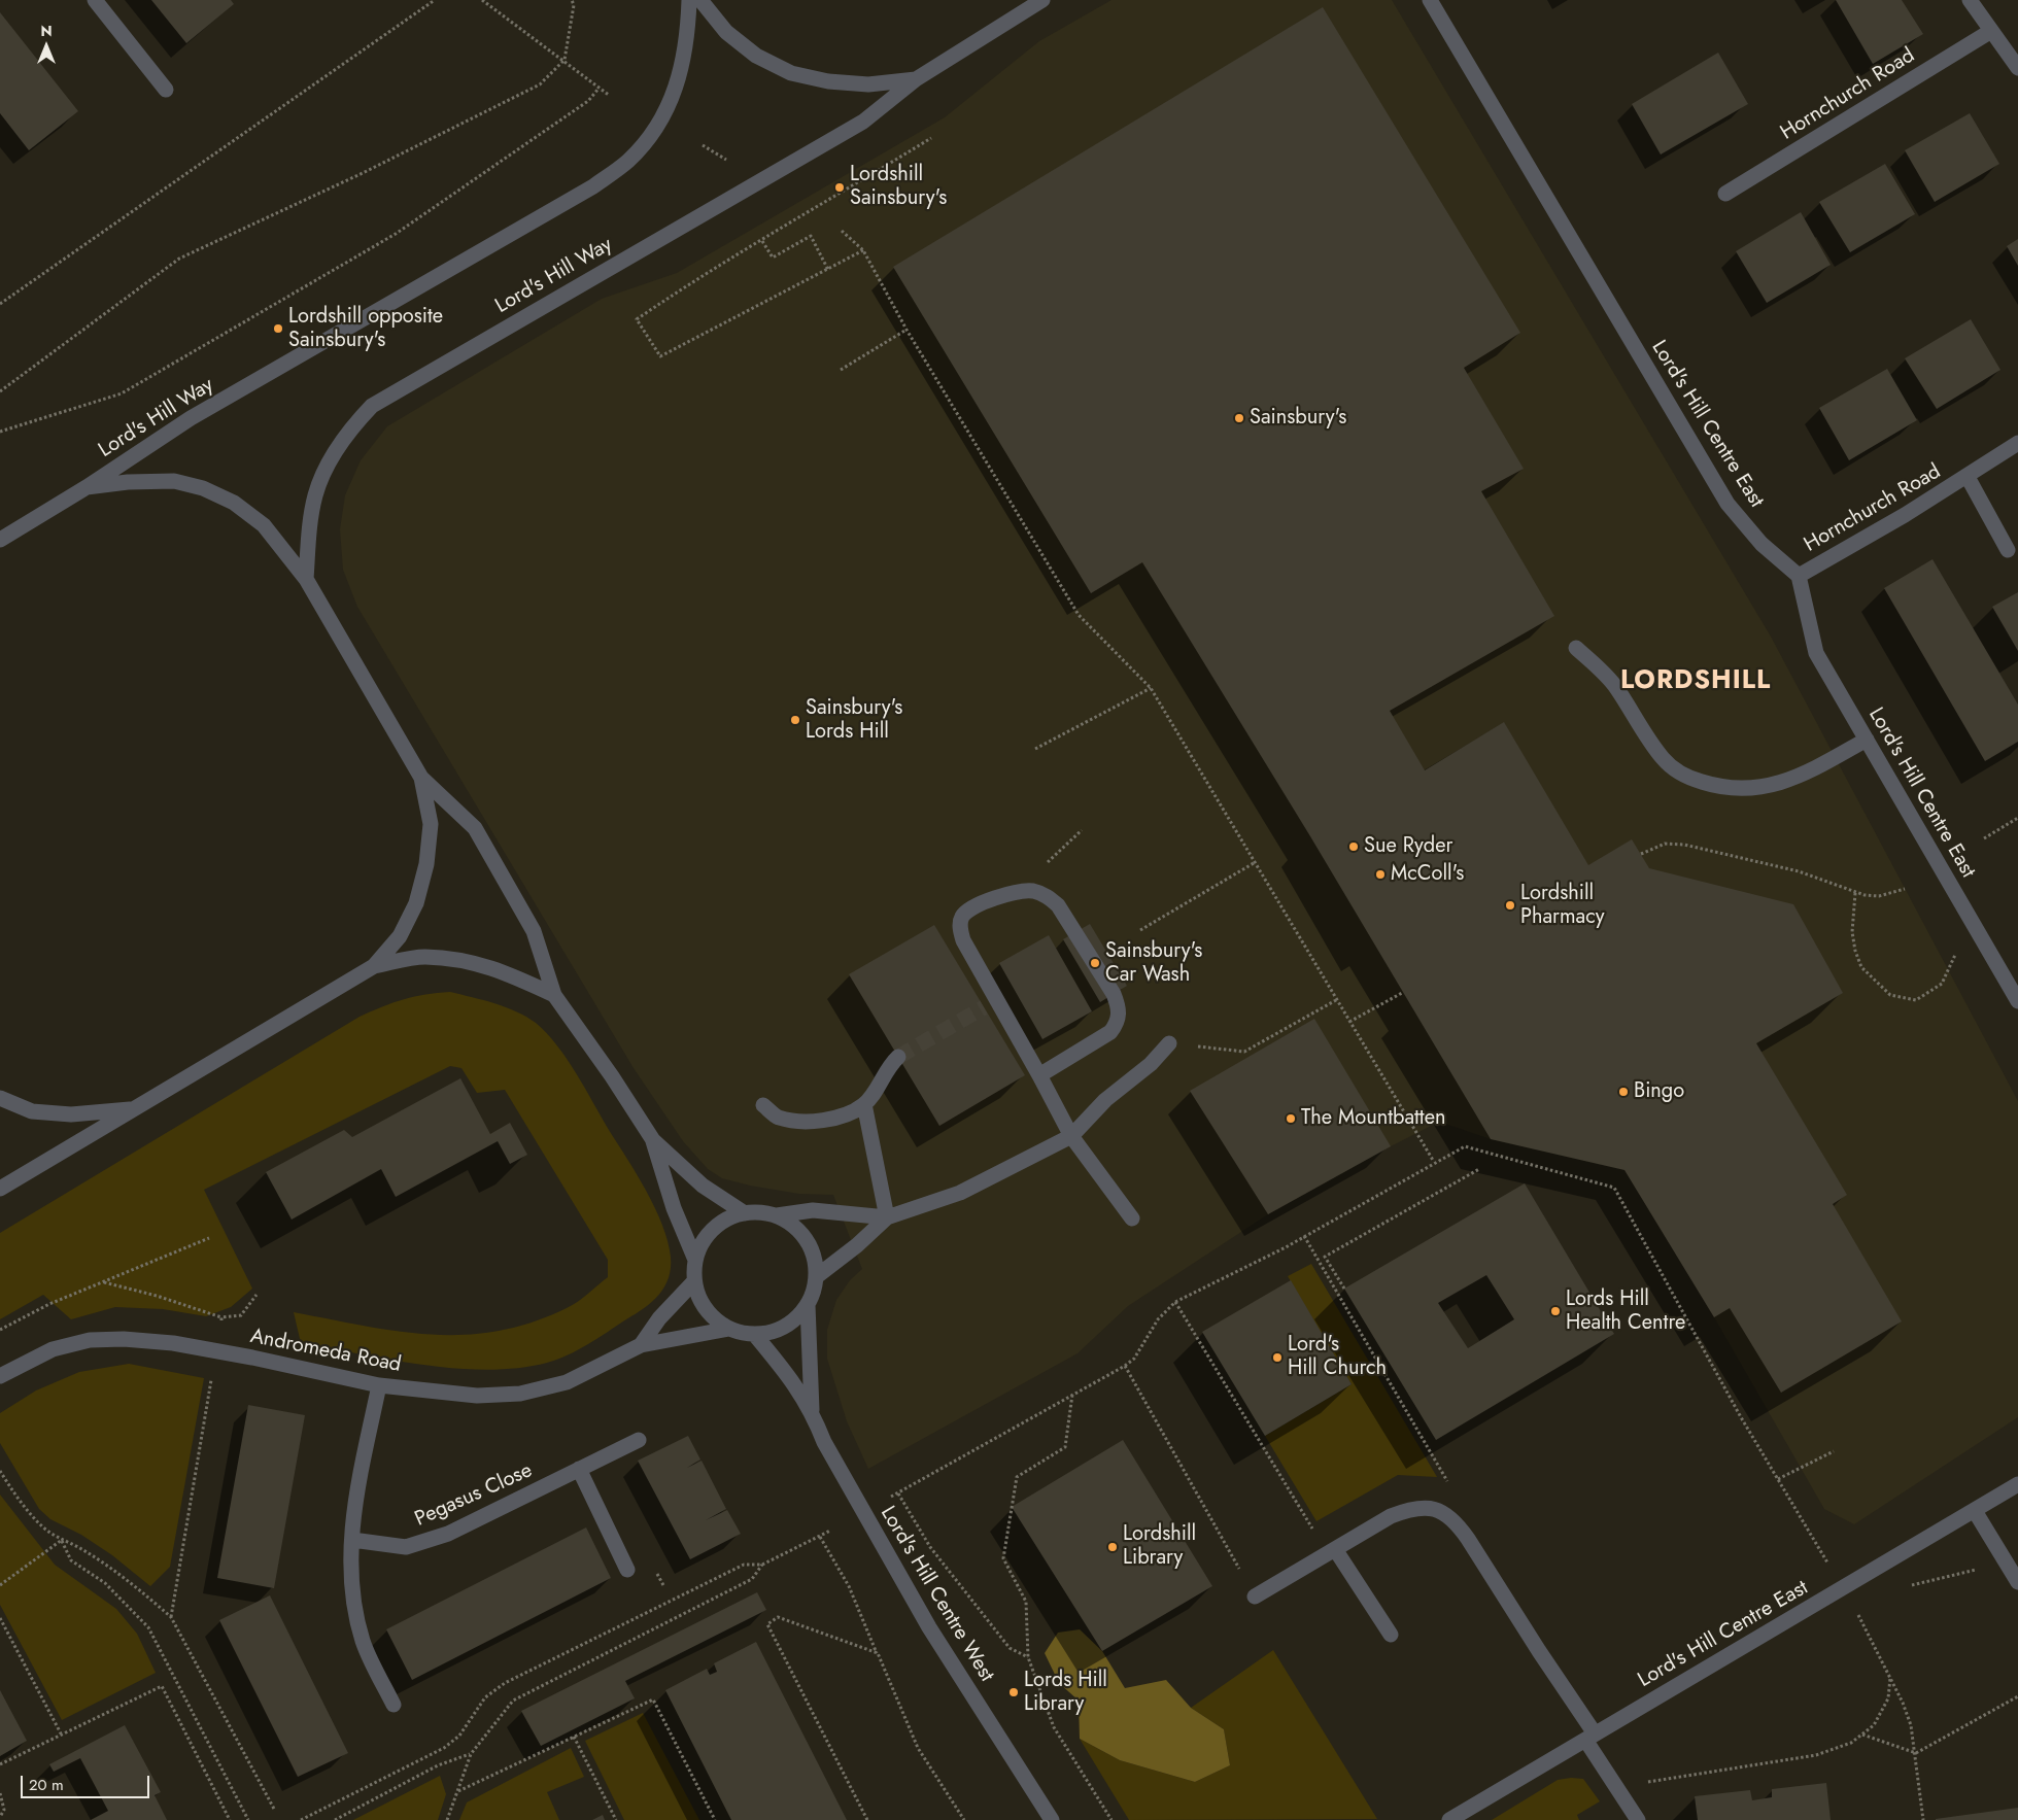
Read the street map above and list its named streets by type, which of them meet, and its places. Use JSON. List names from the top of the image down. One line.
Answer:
{"streets":{"street":["Hornchurch Road","Lord's Hill Way","Lord's Hill Centre East","Andromeda Road","Pegasus Close","Lord's Hill Centre West"]},"crossings":[["Hornchurch Road","Lord's Hill Centre East"],["Andromeda Road","Lord's Hill Centre West"]],"districts":["LORDSHILL"],"places":["Lordshill Sainsbury's","Lordshill opposite Sainsbury's","Sainsbury's","Sainsbury's Lords Hill","Sue Ryder","McColl's","Lordshill Pharmacy","Sainsbury's Car Wash","Bingo","The Mountbatten","Lords Hill Health Centre","Lord's Hill Church","Lordshill Library","Lords Hill Library"],"scale_bar":"20 m","north":"top"}
